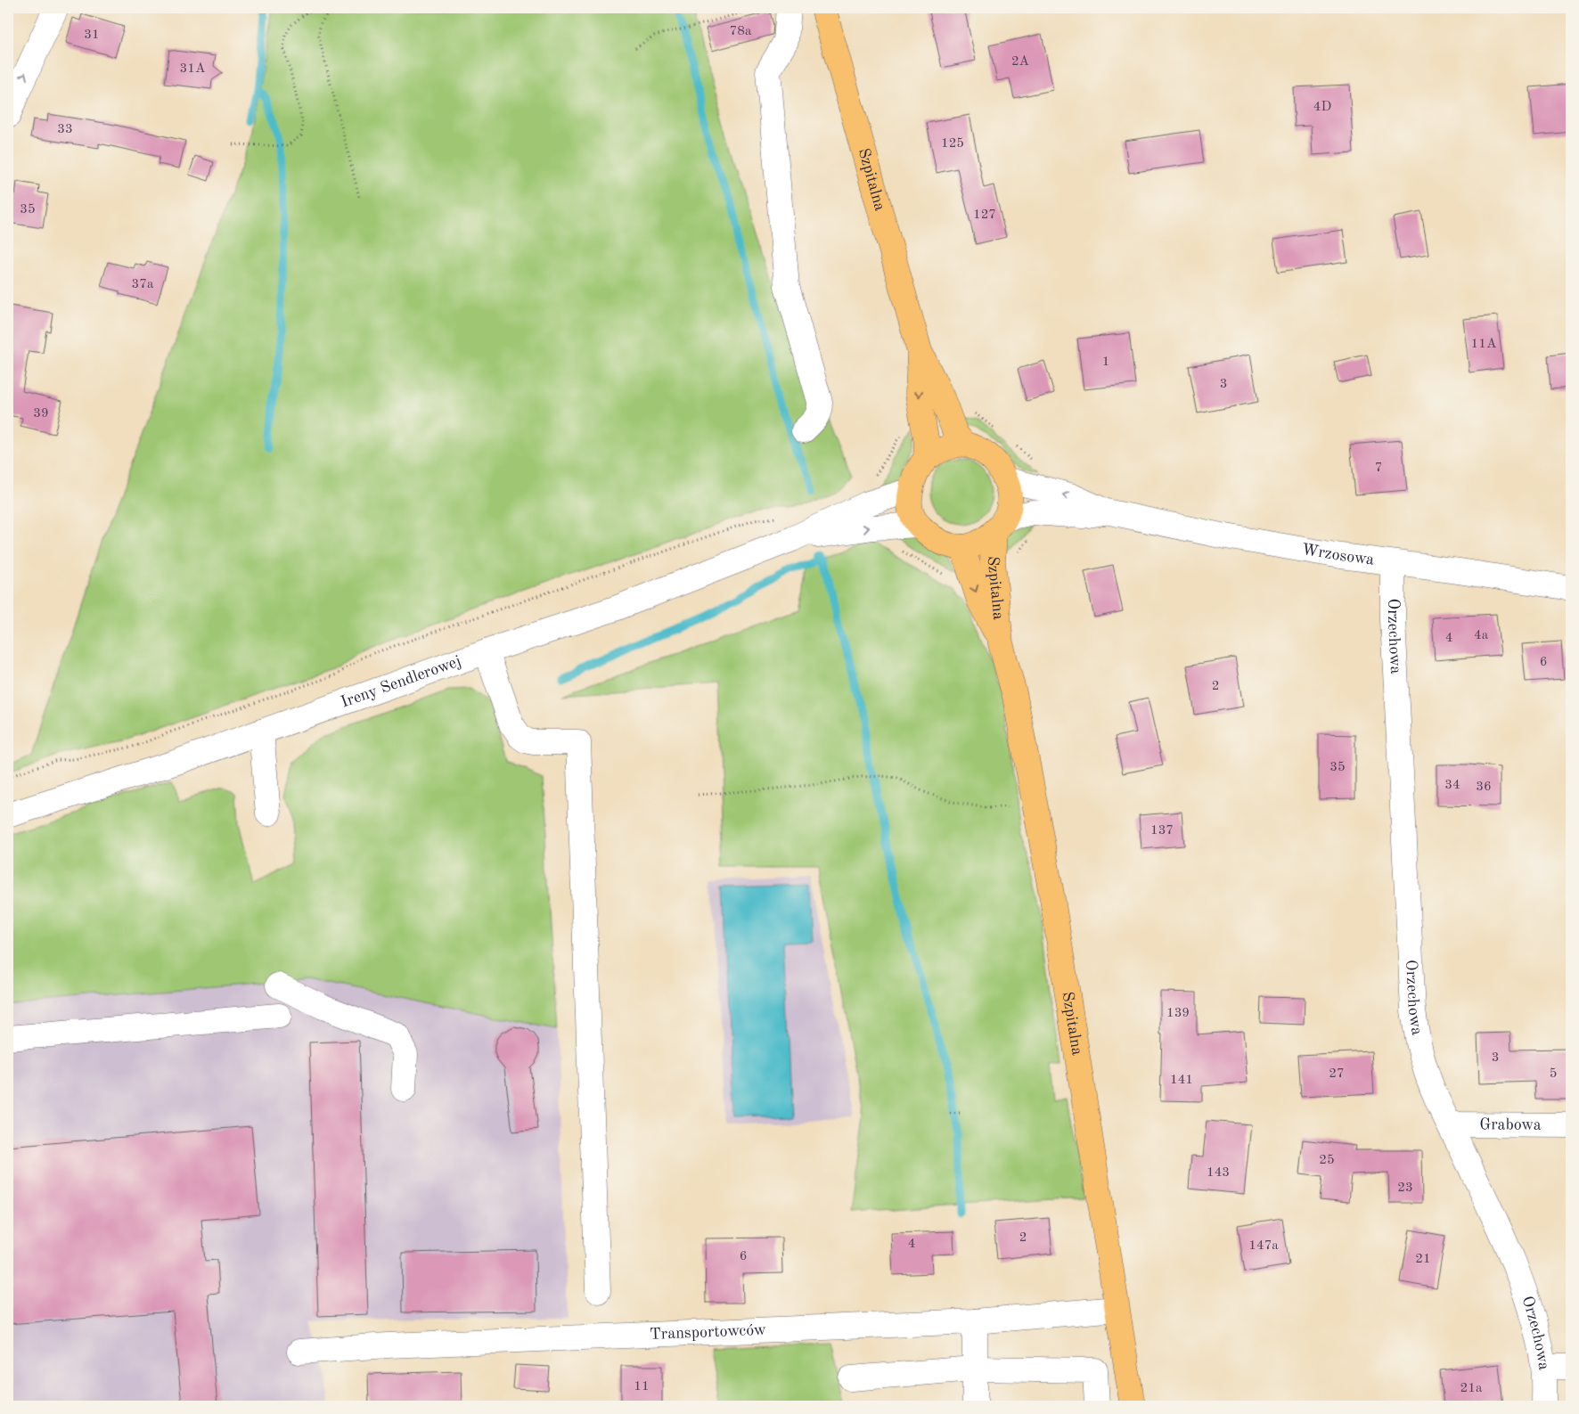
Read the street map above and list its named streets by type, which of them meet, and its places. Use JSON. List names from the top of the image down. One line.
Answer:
{"streets":{"main road":["Szpitalna"],"street":["Wrzosowa","Orzechowa","Ireny Sendlerowej","Grabowa","Transportowców"]},"crossings":[["Szpitalna","Wrzosowa"],["Szpitalna","Transportowców"],["Wrzosowa","Orzechowa"],["Orzechowa","Grabowa"]],"house_numbers":["78a","31","2A","31A","4D","33","125","35","127","37a","11A","1","3","39","7","4a","4","6","2","35","34","36","137","139","3","27","5","141","25","143","23","2","4","147a","6","21","11","21a"]}
